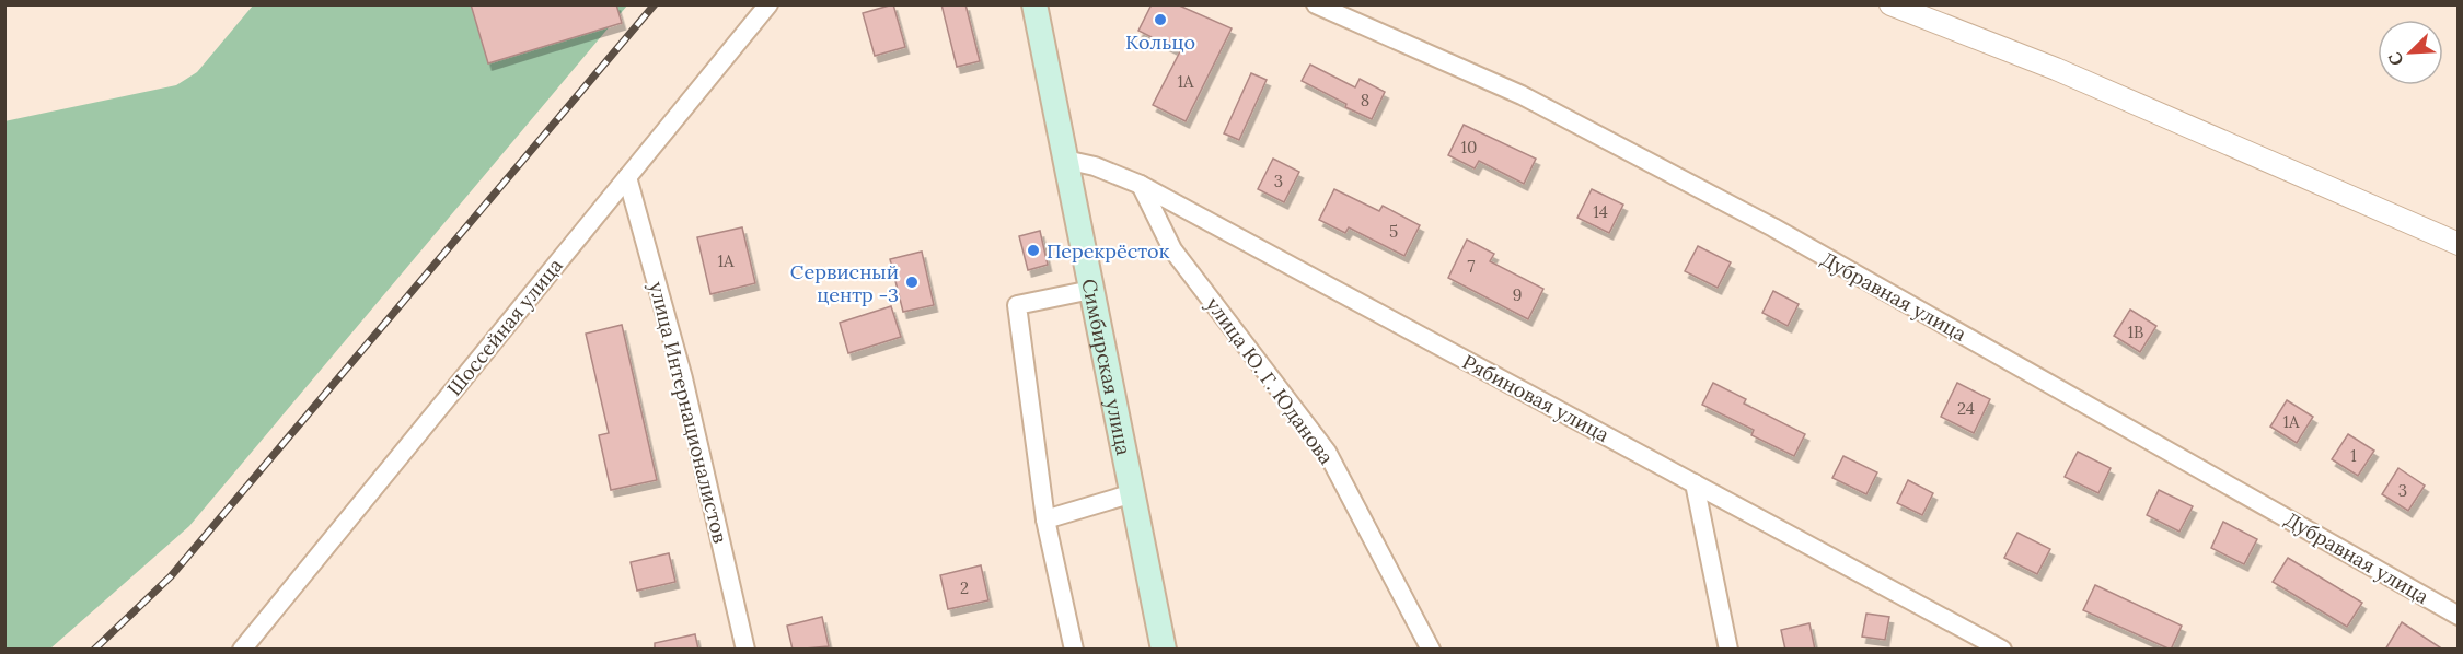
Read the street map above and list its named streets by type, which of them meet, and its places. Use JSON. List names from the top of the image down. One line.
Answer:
{"streets":{"main road":["Симбирская улица"],"street":["Дубравная улица","Шоссейная улица","улица Ю. Г. Юданова","Рябиновая улица","улица Интернационалистов"]},"crossings":[["Шоссейная улица","улица Интернационалистов"],["Симбирская улица","Рябиновая улица"],["улица Ю. Г. Юданова","Рябиновая улица"]],"places":["Кольцо","Перекрёсток","Сервисный центр -3"],"house_numbers":["1А","8","10","3","14","5","1А","7","9","1В","24","1А","1","3","2"],"north":"bottom left"}
